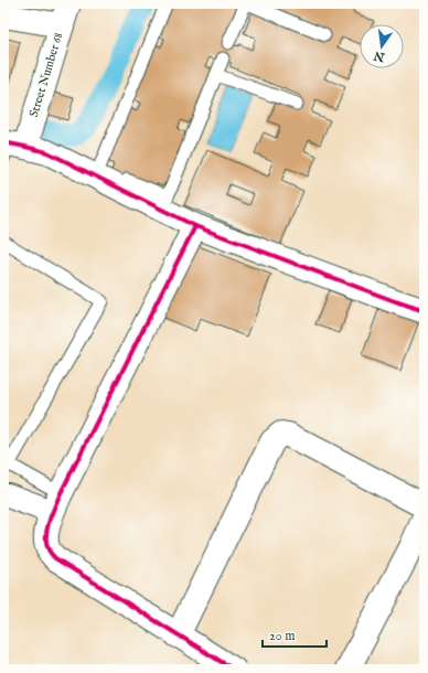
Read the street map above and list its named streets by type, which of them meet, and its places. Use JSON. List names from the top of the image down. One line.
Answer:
{"streets":{"street":["Street Number 68"]},"scale_bar":"20 m","north":"bottom"}
